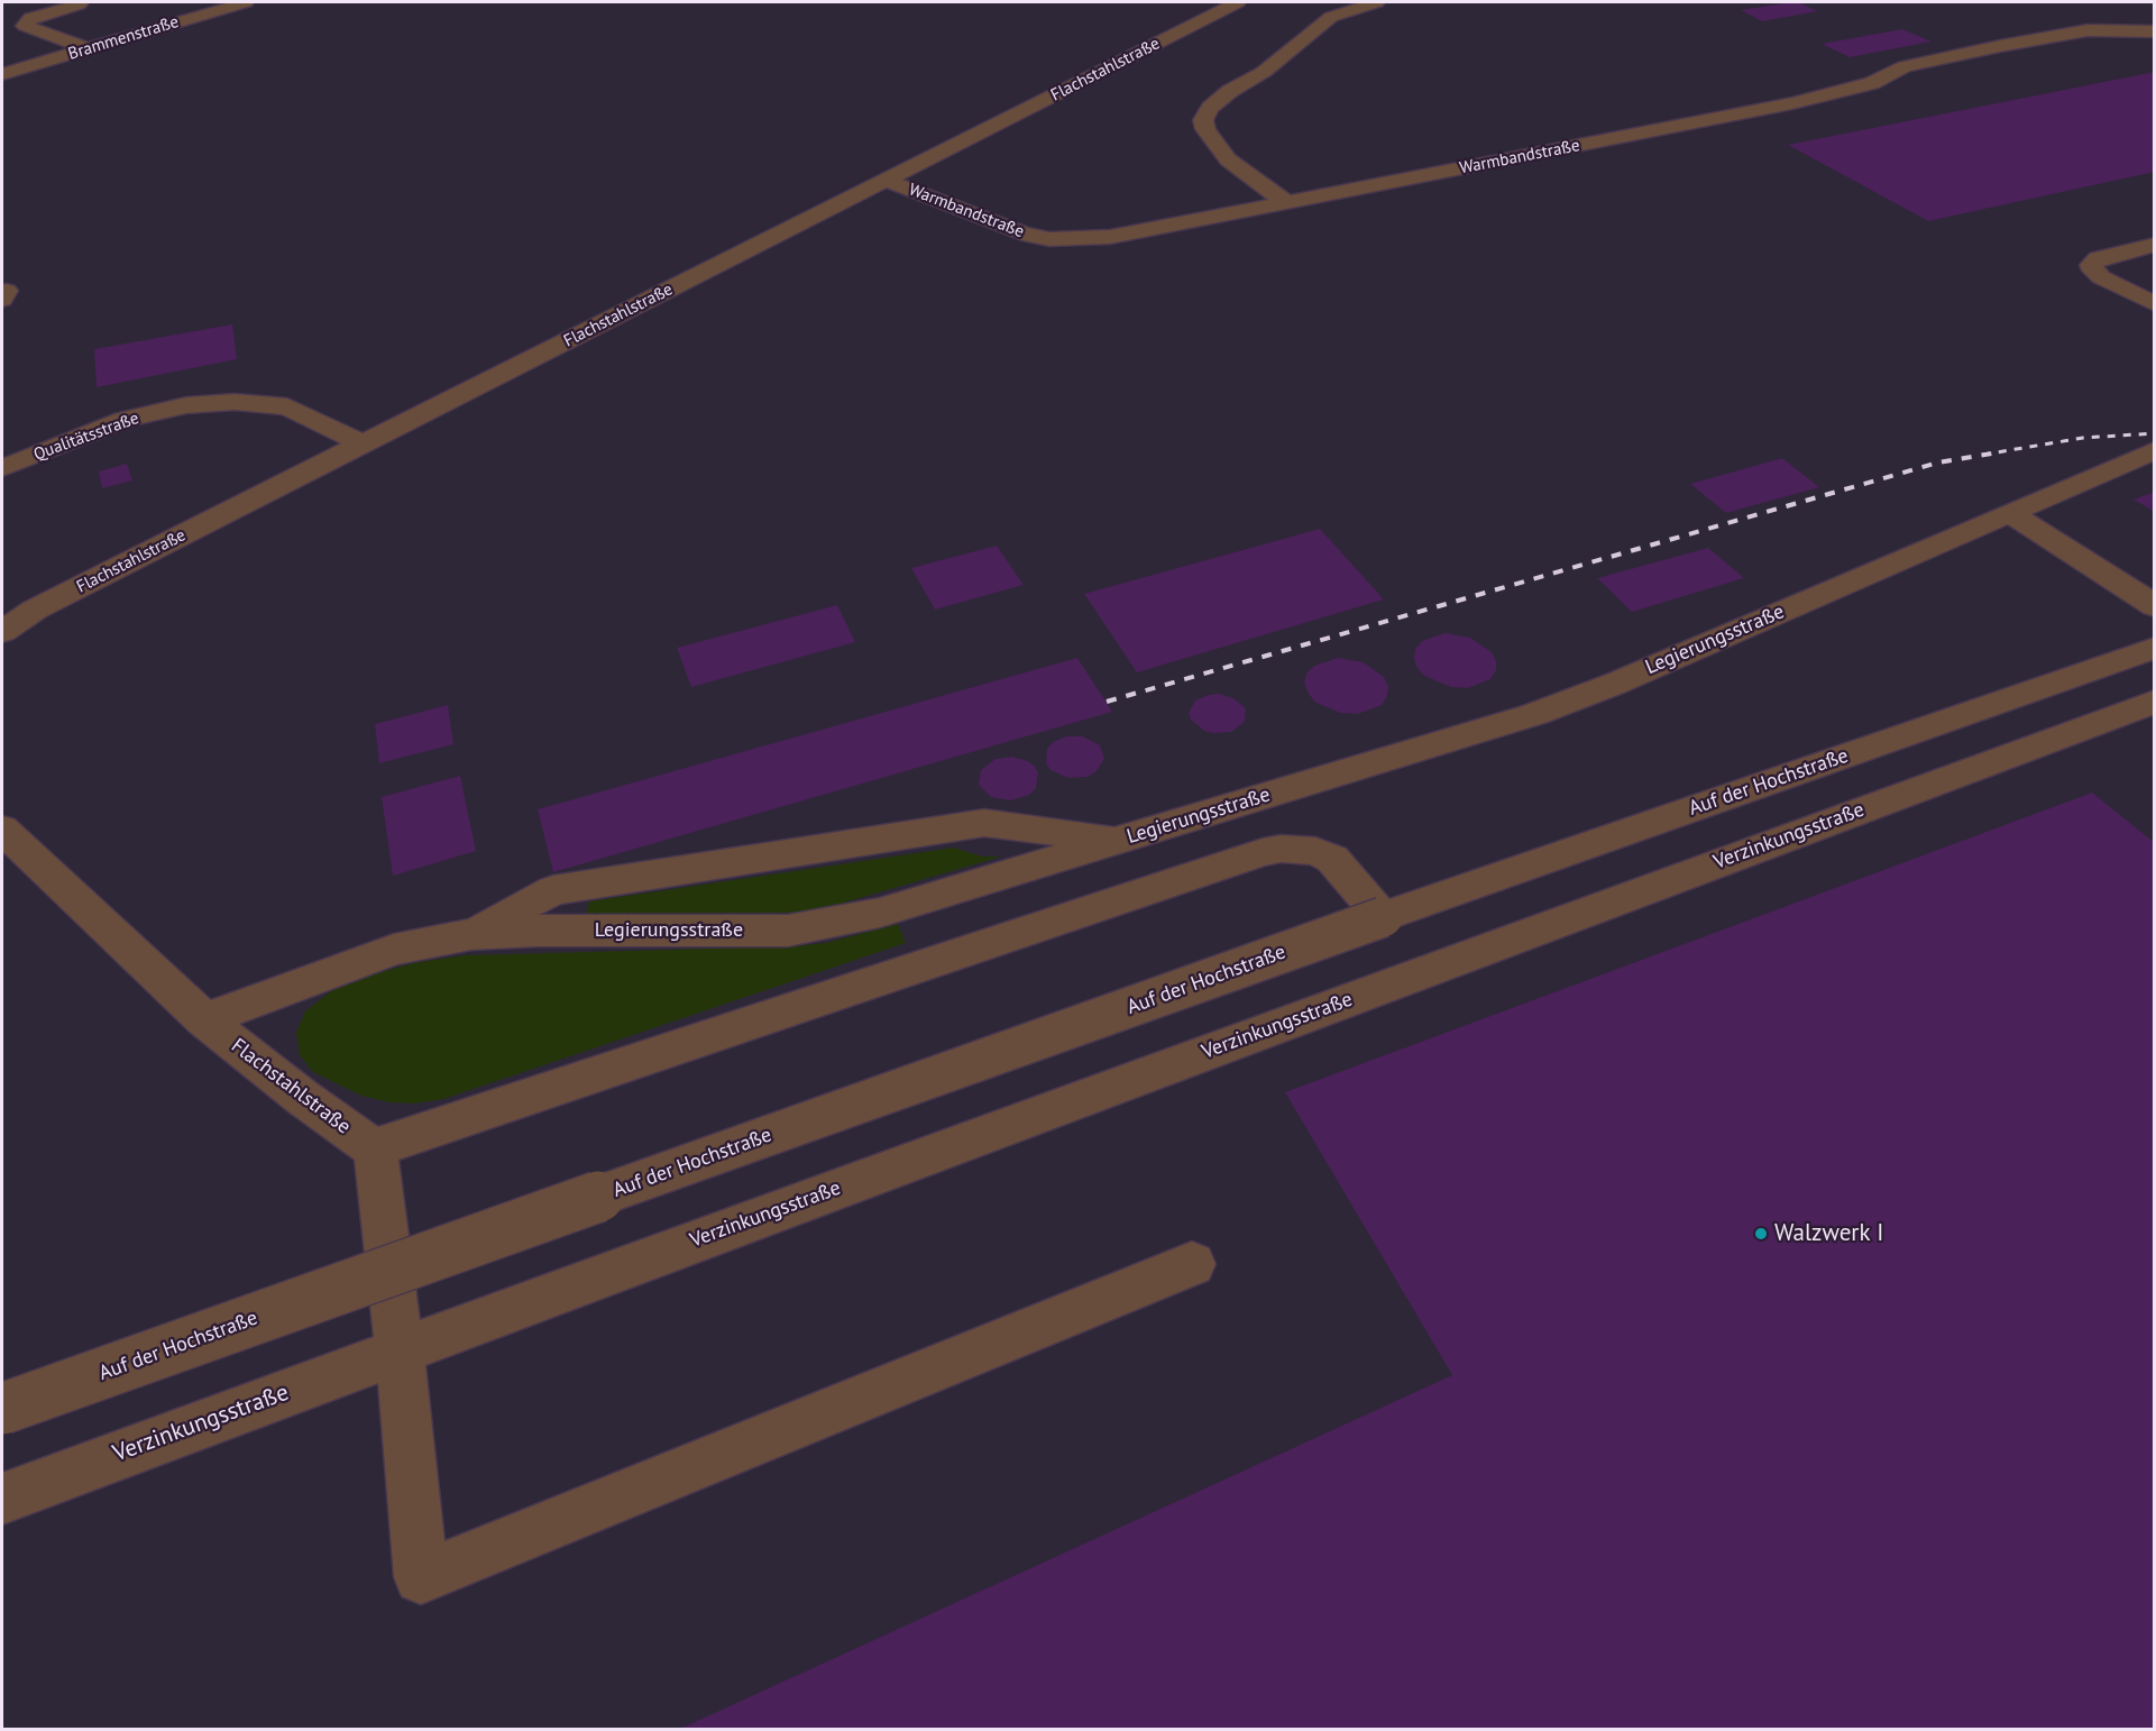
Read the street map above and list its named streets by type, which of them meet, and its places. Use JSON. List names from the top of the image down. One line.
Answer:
{"streets":{"lane":["Brammenstraße","Flachstahlstraße","Warmbandstraße","Qualitätsstraße","Legierungsstraße","Auf der Hochstraße","Verzinkungsstraße"]},"crossings":[["Flachstahlstraße","Warmbandstraße"],["Flachstahlstraße","Qualitätsstraße"],["Flachstahlstraße","Legierungsstraße"]],"places":["Walzwerk I"]}
